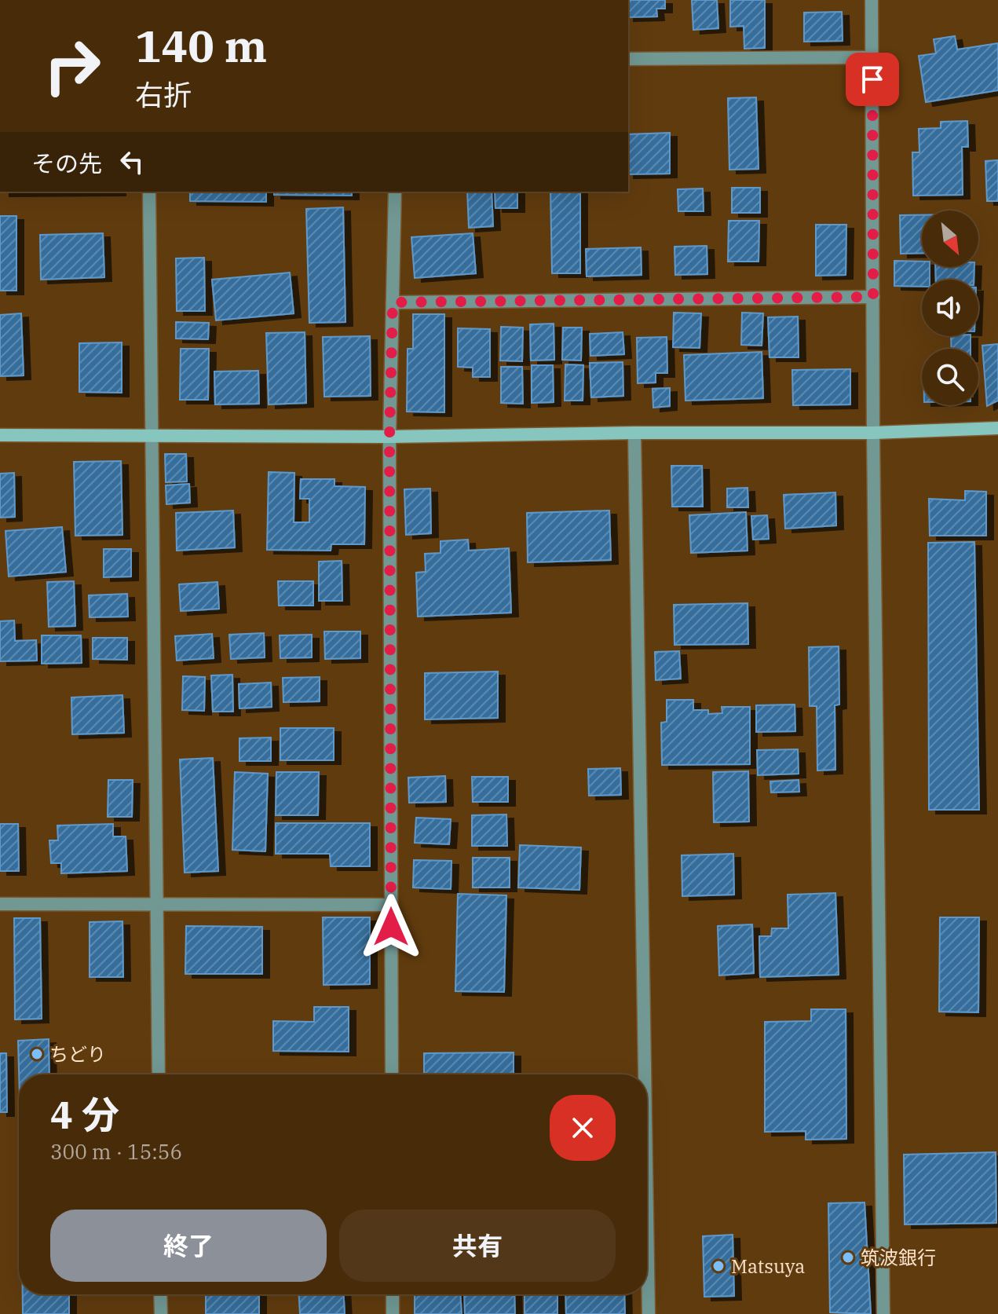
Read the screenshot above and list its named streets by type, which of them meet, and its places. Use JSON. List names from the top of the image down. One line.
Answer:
{"places":["ちどり","筑波銀行","Matsuya"],"north":"bottom right","page":{"turn":["140 m","右折"],"then":"その先","heading":["4 分","300 m · 15:56"],"buttons":["終了","共有"]}}
